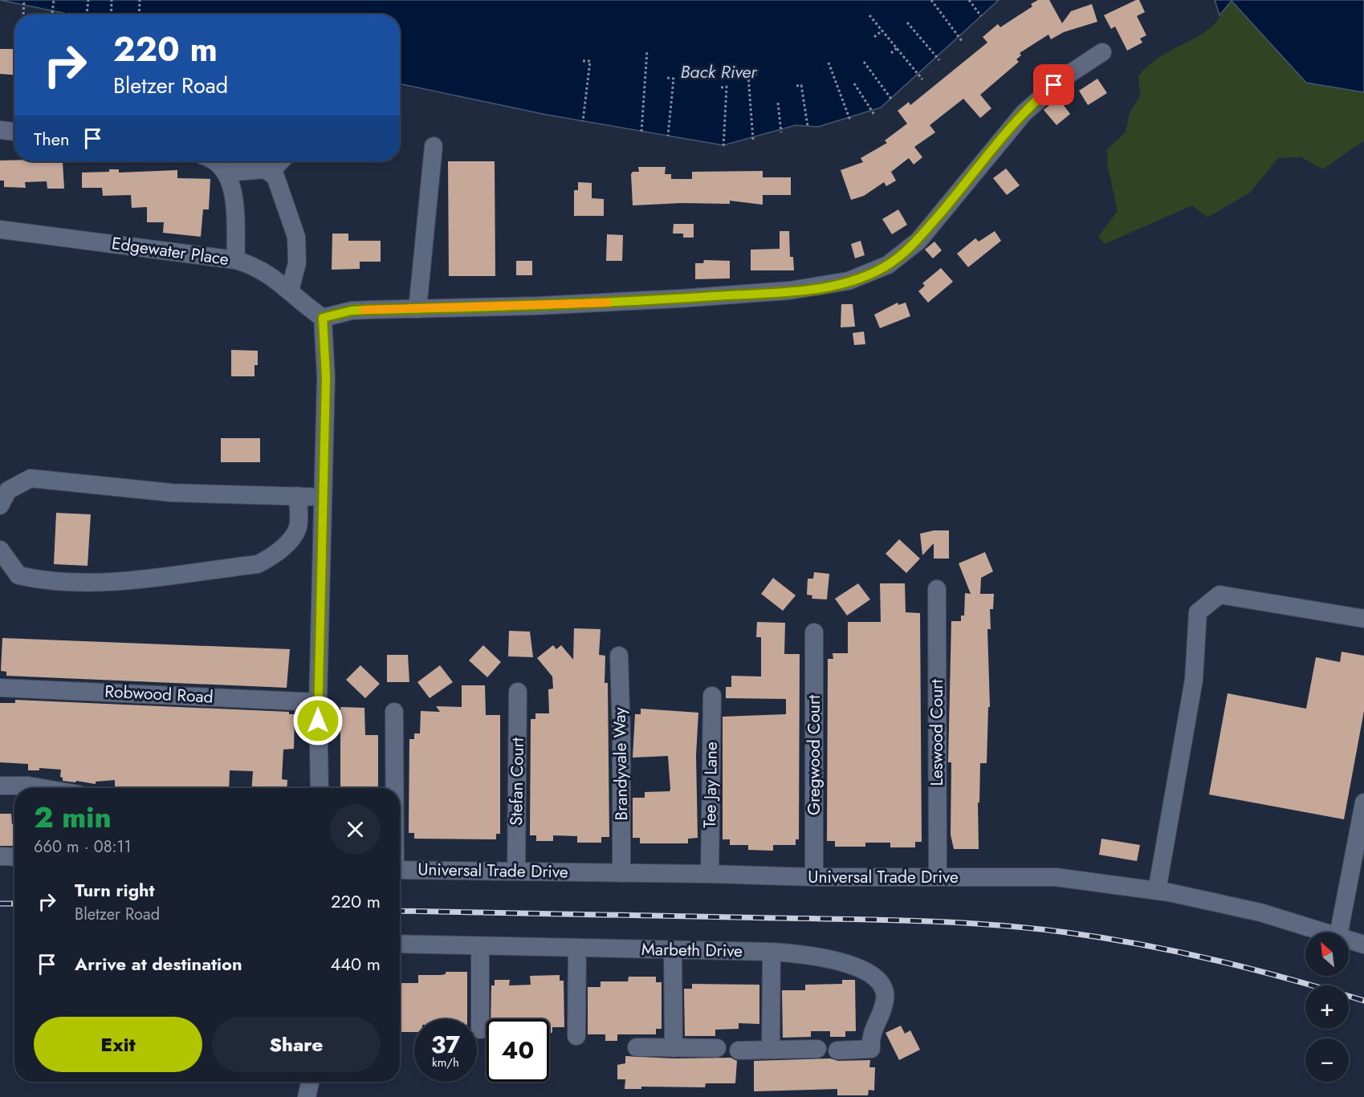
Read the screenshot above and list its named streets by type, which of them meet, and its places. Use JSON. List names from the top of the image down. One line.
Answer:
{"streets":{"street":["Edgewater Place","Robwood Road","Leswood Court","Gregwood Court","Brandyvale Way","Stefan Court","Tee Jay Lane","Universal Trade Drive","Marbeth Drive"]},"crossings":[["Leswood Court","Universal Trade Drive"],["Gregwood Court","Universal Trade Drive"],["Brandyvale Way","Universal Trade Drive"],["Stefan Court","Universal Trade Drive"],["Tee Jay Lane","Universal Trade Drive"]],"water":["Back River"],"north":"top left","page":{"turn":["220 m","Bletzer Road"],"then":"Then","heading":["2 min","660 m · 08:11"],"list":[{"name":"Turn right","note":"Bletzer Road","value":"220 m"},{"name":"Arrive at destination","value":"440 m"}],"map_buttons":["+","−"],"buttons":["Exit","Share"],"speed":"37 km/h","limit":"40"}}
